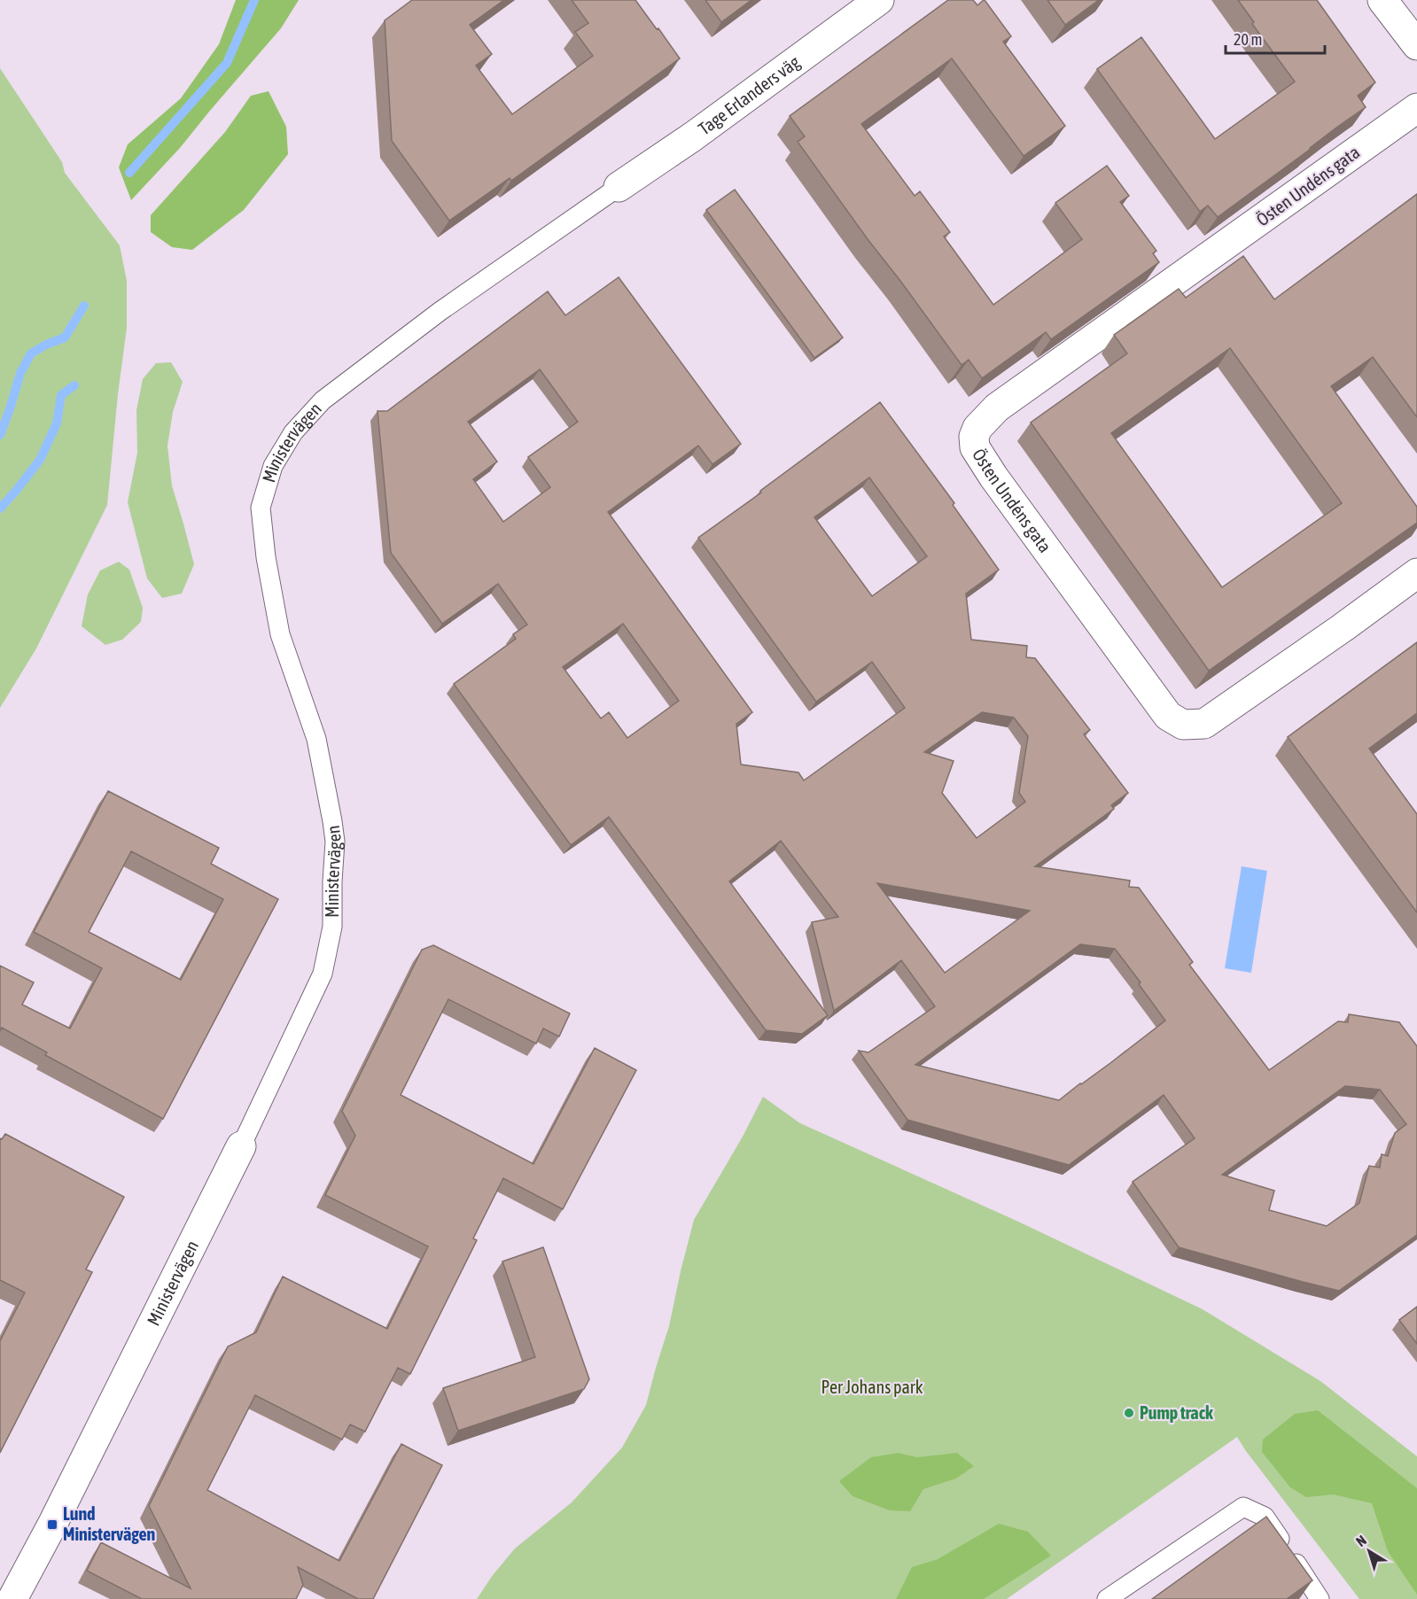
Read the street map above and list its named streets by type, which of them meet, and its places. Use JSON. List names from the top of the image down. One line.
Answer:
{"streets":{"street":["Tage Erlanders väg","Östen Undéns gata","Ministervägen"]},"crossings":[["Tage Erlanders väg","Ministervägen"]],"parks":["Per Johans park"],"places":{"other":["Pump track"],"transit":["Lund Ministervägen"]},"scale_bar":"20 m","north":"top left"}
